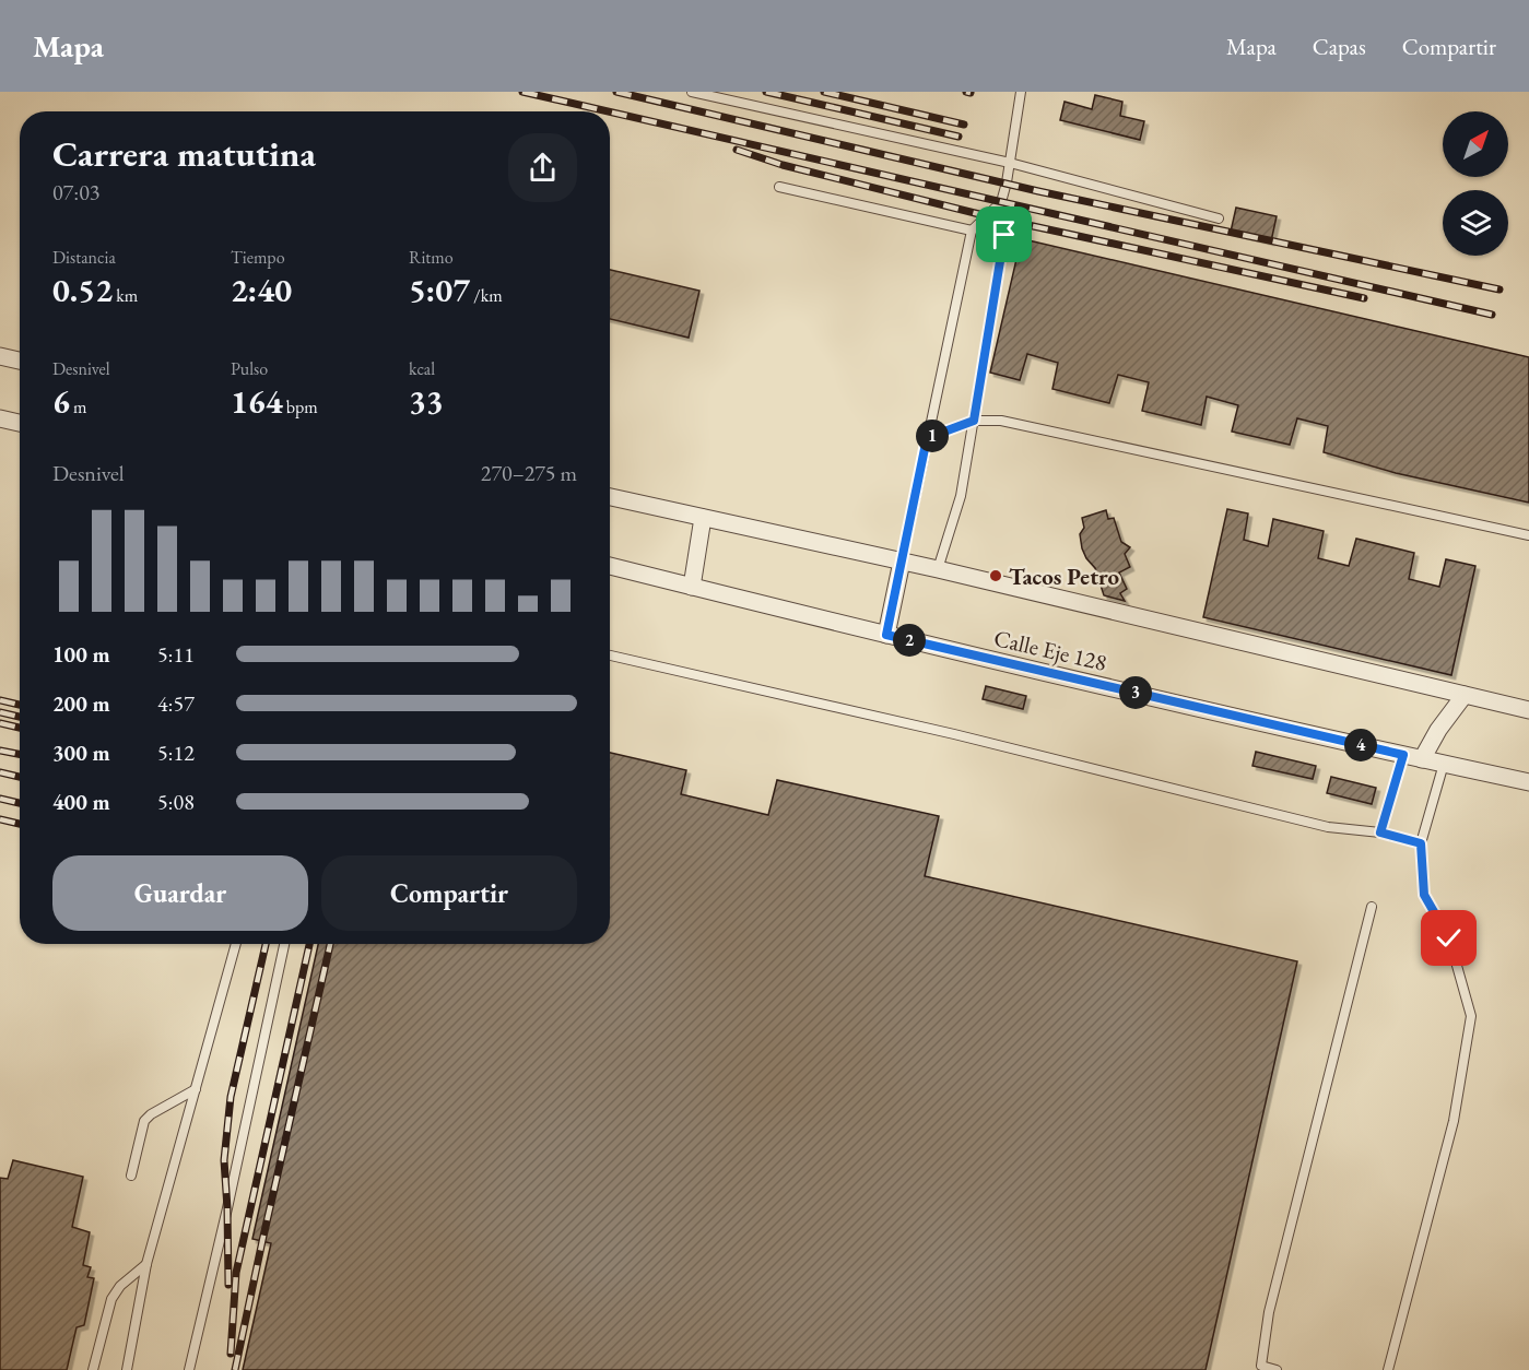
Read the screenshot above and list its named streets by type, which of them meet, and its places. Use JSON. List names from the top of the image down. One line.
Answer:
{"streets":{"street":["Calle Eje 128"]},"places":["Tacos Petro"],"north":"top right","page":{"header":"Mapa","nav":["Mapa","Capas","Compartir"],"heading":["Carrera matutina","07:03"],"stats":[["Distancia","0.52 km"],["Tiempo","2:40"],["Ritmo","5:07 /km"],["Desnivel","6 m"],["Pulso","164 bpm"],["kcal","33"]],"pins":["1","2","3","4"],"chart":["Desnivel","270–275 m"],"list":[{"name":"100 m","note":"5:11"},{"name":"200 m","note":"4:57"},{"name":"300 m","note":"5:12"},{"name":"400 m","note":"5:08"}],"buttons":["Guardar","Compartir"]}}
